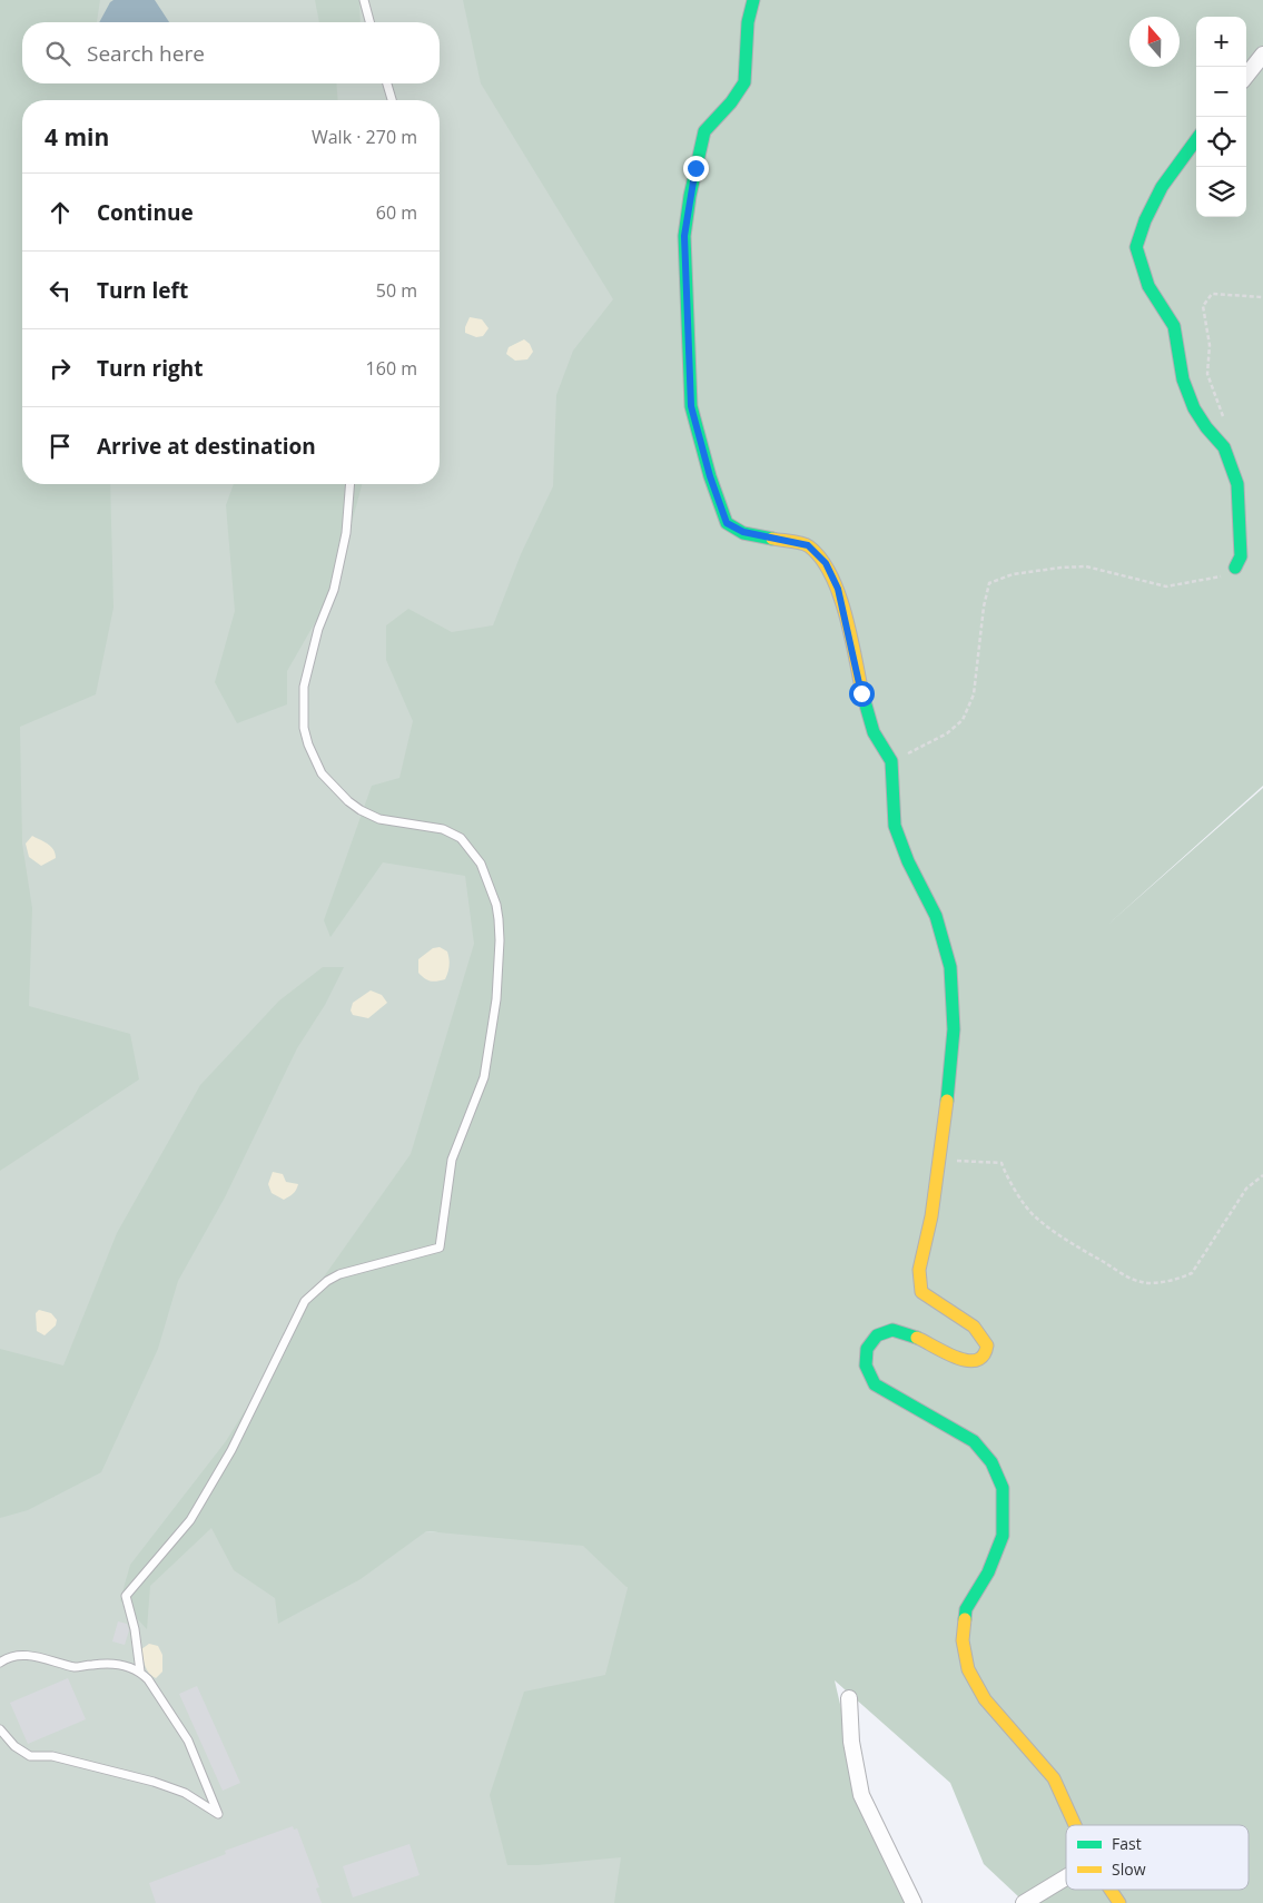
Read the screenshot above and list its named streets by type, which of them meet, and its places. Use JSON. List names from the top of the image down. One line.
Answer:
{"legend":["Fast","Slow"],"north":"top","page":{"map_buttons":["+","−"],"search":"Search here","heading":["4 min","Walk · 270 m"],"list":[["Continue","60 m"],["Turn left","50 m"],["Turn right","160 m"],"Arrive at destination"]}}
